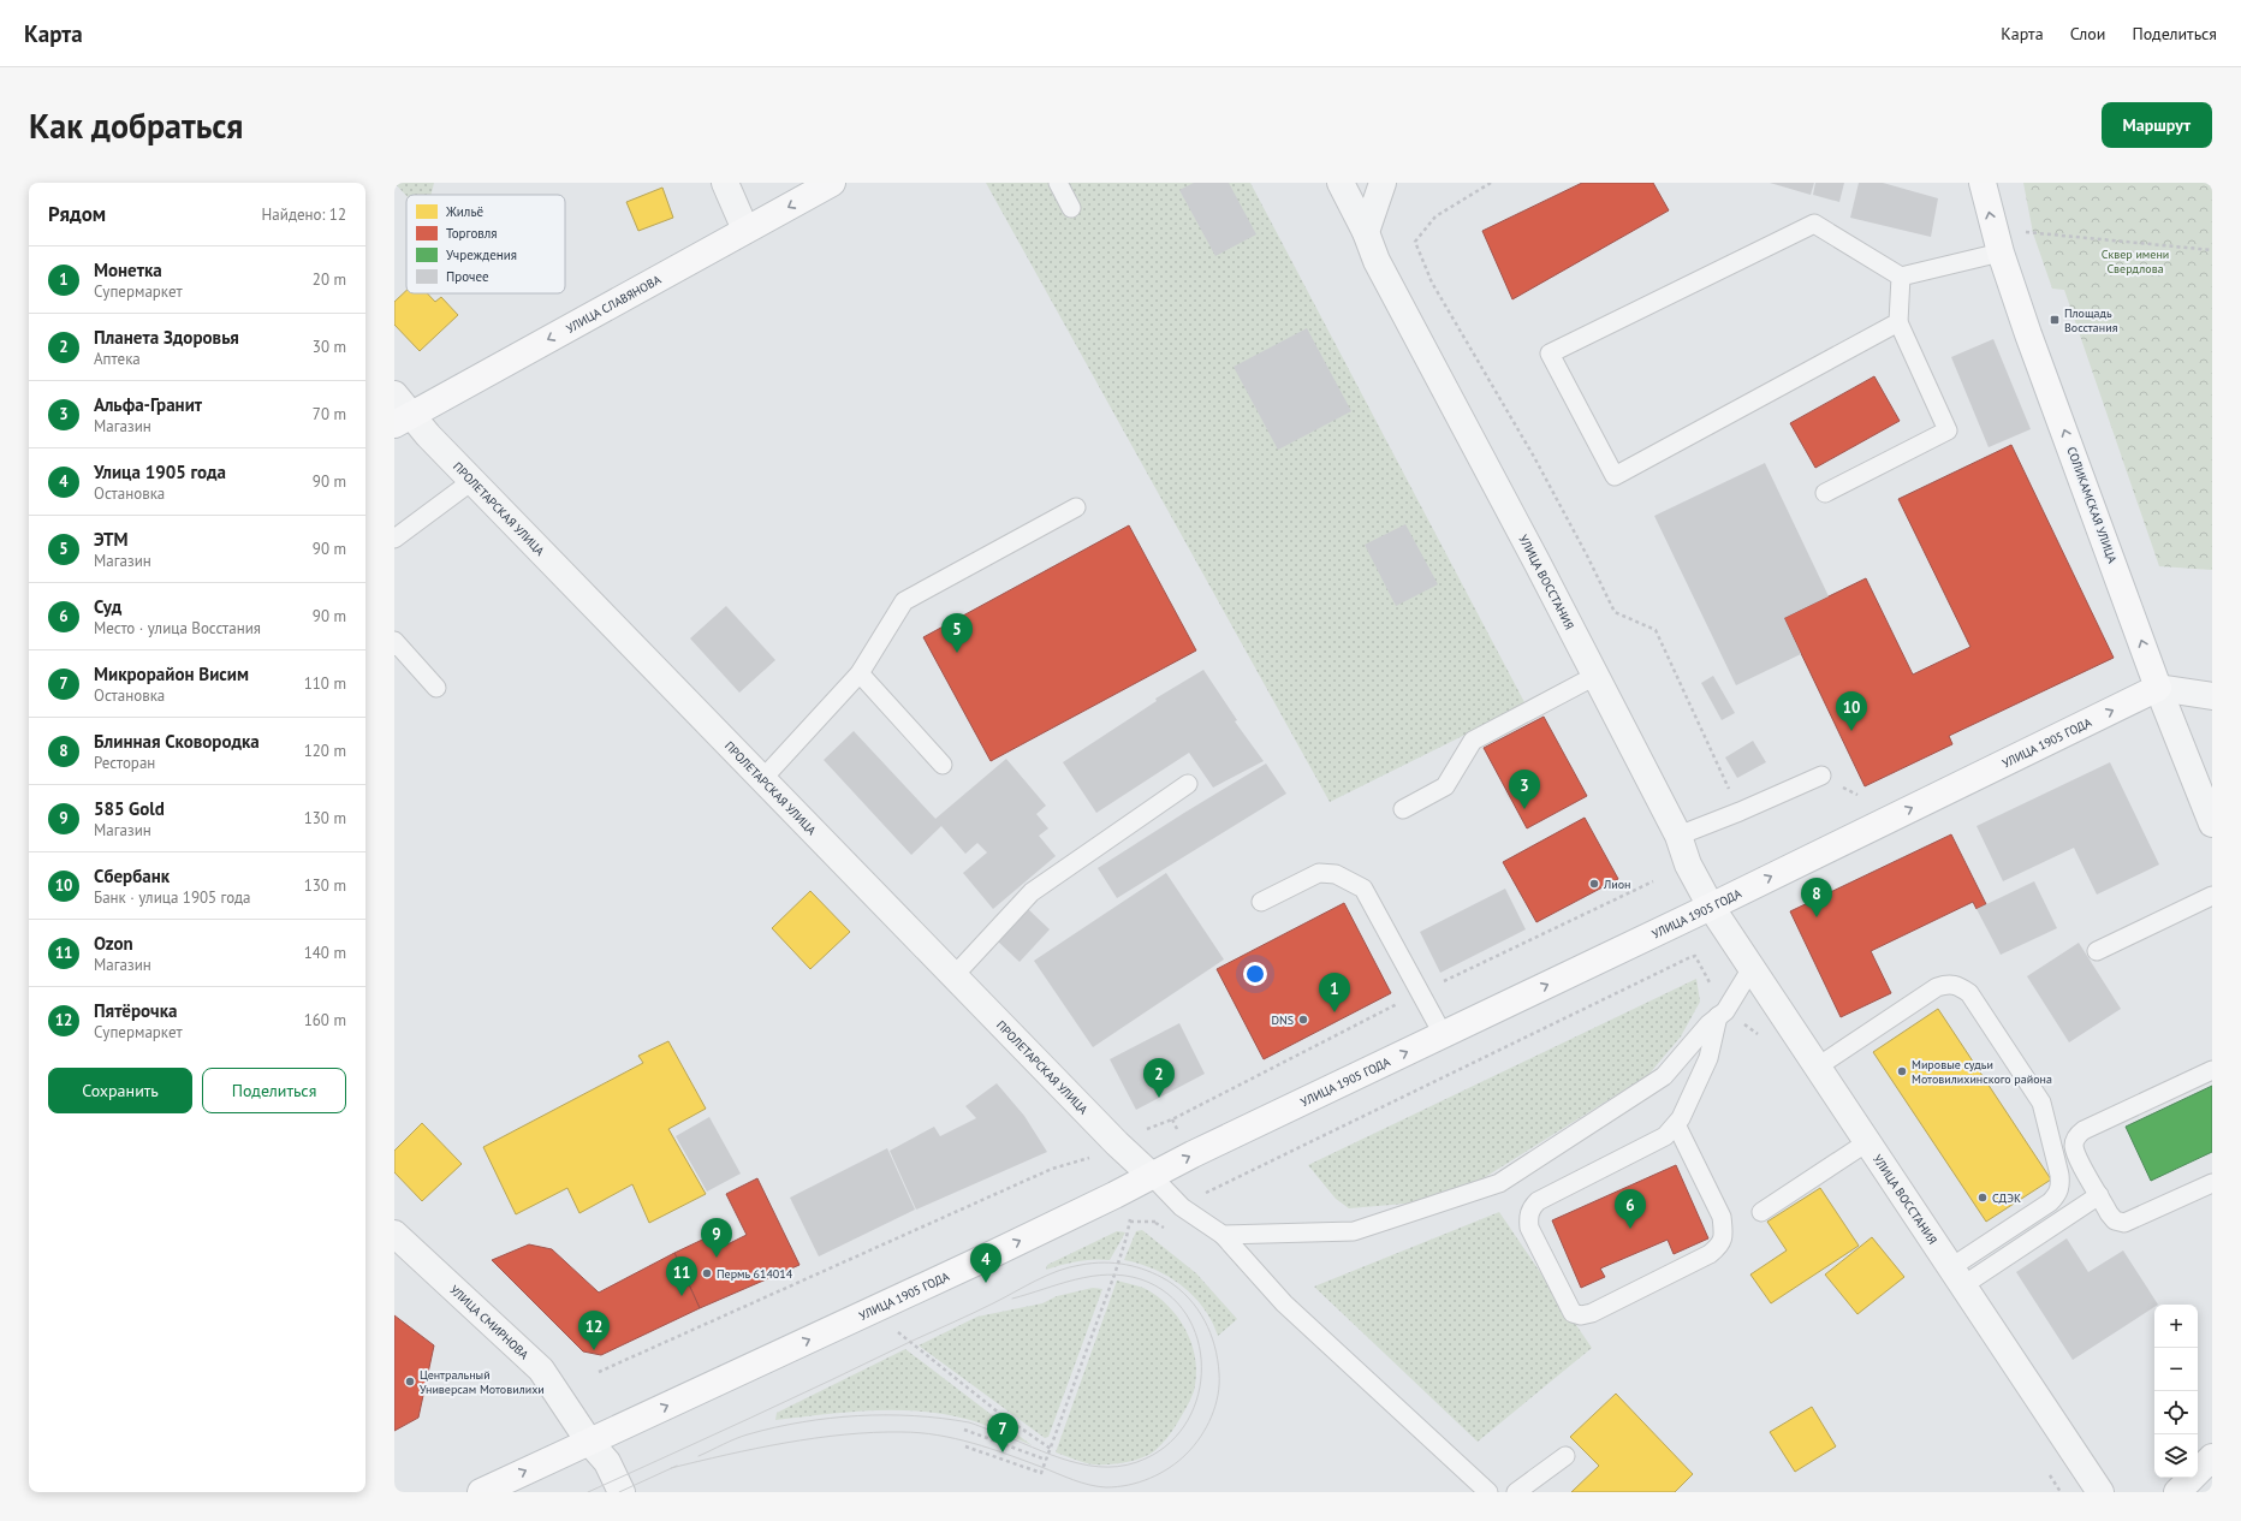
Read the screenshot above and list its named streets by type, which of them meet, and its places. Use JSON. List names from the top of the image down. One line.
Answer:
{"streets":{"main road":["УЛИЦА СЛАВЯНОВА","СОЛИКАМСКАЯ УЛИЦА","УЛИЦА 1905 ГОДА"],"street":["ПРОЛЕТАРСКАЯ УЛИЦА","УЛИЦА ВОССТАНИЯ","УЛИЦА СМИРНОВА"]},"crossings":[["УЛИЦА СЛАВЯНОВА","ПРОЛЕТАРСКАЯ УЛИЦА"],["СОЛИКАМСКАЯ УЛИЦА","УЛИЦА 1905 ГОДА"],["ПРОЛЕТАРСКАЯ УЛИЦА","УЛИЦА 1905 ГОДА"],["УЛИЦА ВОССТАНИЯ","УЛИЦА 1905 ГОДА"],["УЛИЦА 1905 ГОДА","УЛИЦА СМИРНОВА"]],"one_way":["УЛИЦА СЛАВЯНОВА","СОЛИКАМСКАЯ УЛИЦА","УЛИЦА 1905 ГОДА"],"parks":["Сквер имени Свердлова"],"places":{"transit":["Площадь Восстания"],"other":["Лион","DNS","Мировые судьи Мотовилихинского района","СДЭК","Пермь 614014","Центральный Универсам Мотовилихи"]},"legend":["Жильё","Торговля","Учреждения","Прочее"],"page":{"header":"Карта","nav":["Карта","Слои","Поделиться"],"buttons":["Маршрут",["Сохранить","Поделиться"]],"title":"Как добраться","heading":["Рядом","Найдено: 12"],"list":[{"mark":"1","name":"Монетка","note":"Супермаркет","value":"20 m"},{"mark":"2","name":"Планета Здоровья","note":"Аптека","value":"30 m"},{"mark":"3","name":"Альфа-Гранит","note":"Магазин","value":"70 m"},{"mark":"4","name":"Улица 1905 года","note":"Остановка","value":"90 m"},{"mark":"5","name":"ЭТМ","note":"Магазин","value":"90 m"},{"mark":"6","name":"Суд","note":"Место · улица Восстания","value":"90 m"},{"mark":"7","name":"Микрорайон Висим","note":"Остановка","value":"110 m"},{"mark":"8","name":"Блинная Сковородка","note":"Ресторан","value":"120 m"},{"mark":"9","name":"585 Gold","note":"Магазин","value":"130 m"},{"mark":"10","name":"Сбербанк","note":"Банк · улица 1905 года","value":"130 m"},{"mark":"11","name":"Ozon","note":"Магазин","value":"140 m"},{"mark":"12","name":"Пятёрочка","note":"Супермаркет","value":"160 m"}],"pins":["5","10","3","8","1","2","6","9","4","11","12","7"],"map_buttons":["+","−"]}}
